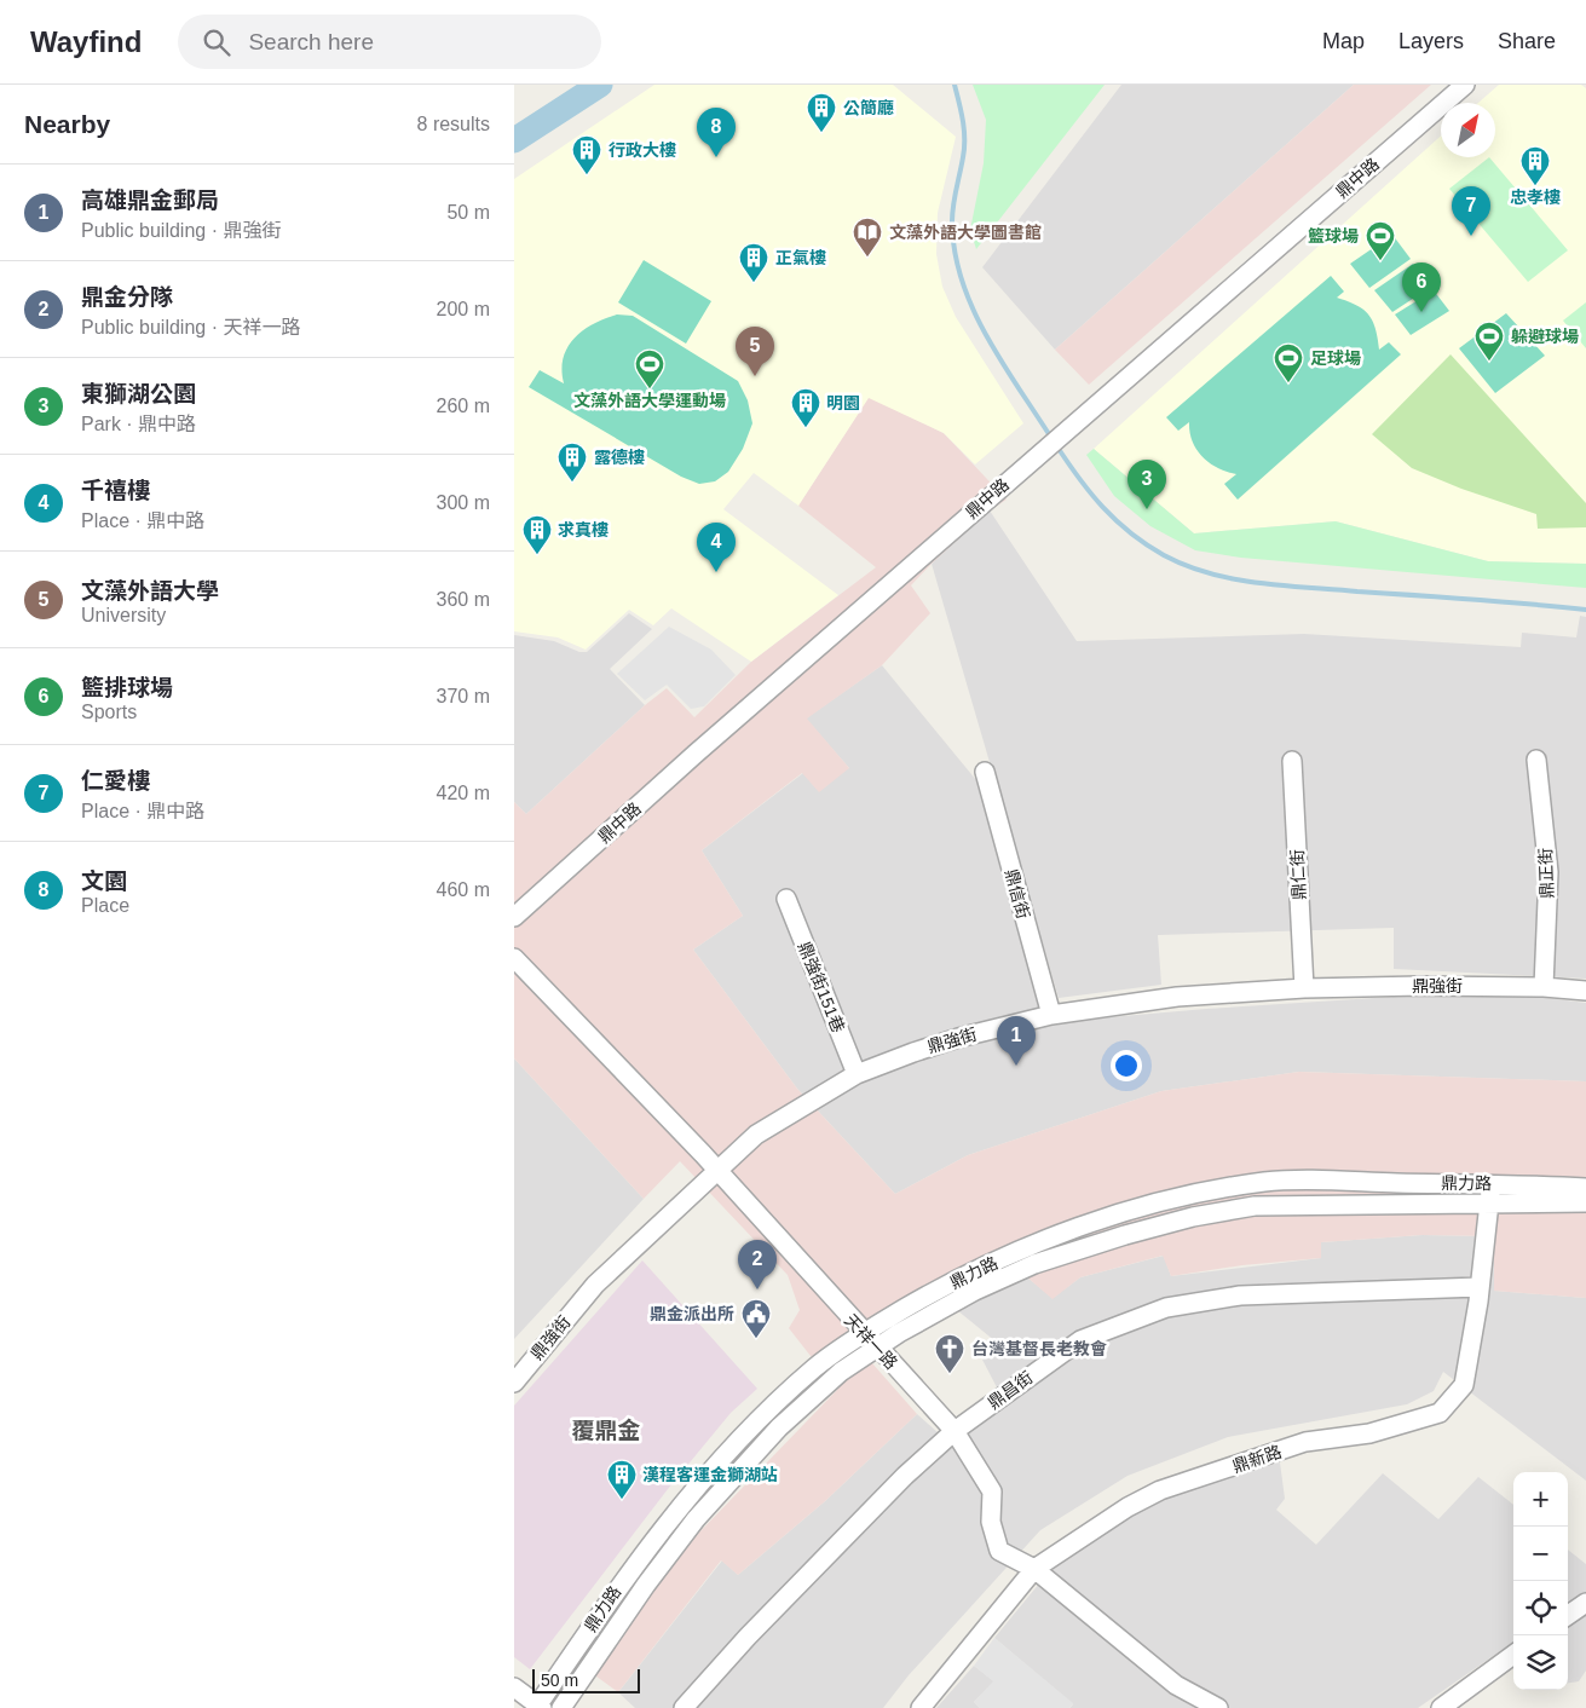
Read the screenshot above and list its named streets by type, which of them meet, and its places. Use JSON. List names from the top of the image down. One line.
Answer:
{"streets":{"street":["鼎中路","鼎正街","鼎仁街","鼎信街","鼎強街","鼎強街151巷","鼎力路","天祥一路","鼎昌街","鼎新路"]},"crossings":[["鼎正街","鼎強街"],["鼎仁街","鼎強街"],["鼎信街","鼎強街"],["鼎強街","鼎強街151巷"],["鼎強街","天祥一路"],["鼎力路","天祥一路"],["鼎力路","鼎新路"],["天祥一路","鼎昌街"],["天祥一路","鼎新路"],["鼎昌街","鼎新路"]],"districts":["覆鼎金"],"places":{"building":["公簡廳","行政大樓","忠孝樓","正氣樓","明園","露德樓","求真樓","漢程客運金獅湖站"],"library":["文藻外語大學圖書館"],"sports":["籃球場","躲避球場","足球場","文藻外語大學運動場"],"public building":["鼎金派出所"],"church":["台灣基督長老教會"]},"scale_bar":"50 m","north":"top right","page":{"header":"Wayfind","search":"Search here","nav":["Map","Layers","Share"],"heading":["Nearby","8 results"],"pins":["8","7","6","5","3","4","1","2"],"list":[{"mark":"1","name":"高雄鼎金郵局","note":"Public building · 鼎強街","value":"50 m"},{"mark":"2","name":"鼎金分隊","note":"Public building · 天祥一路","value":"200 m"},{"mark":"3","name":"東獅湖公園","note":"Park · 鼎中路","value":"260 m"},{"mark":"4","name":"千禧樓","note":"Place · 鼎中路","value":"300 m"},{"mark":"5","name":"文藻外語大學","note":"University","value":"360 m"},{"mark":"6","name":"籃排球場","note":"Sports","value":"370 m"},{"mark":"7","name":"仁愛樓","note":"Place · 鼎中路","value":"420 m"},{"mark":"8","name":"文園","note":"Place","value":"460 m"}],"map_buttons":["+","−"],"scale":"50 m"}}
